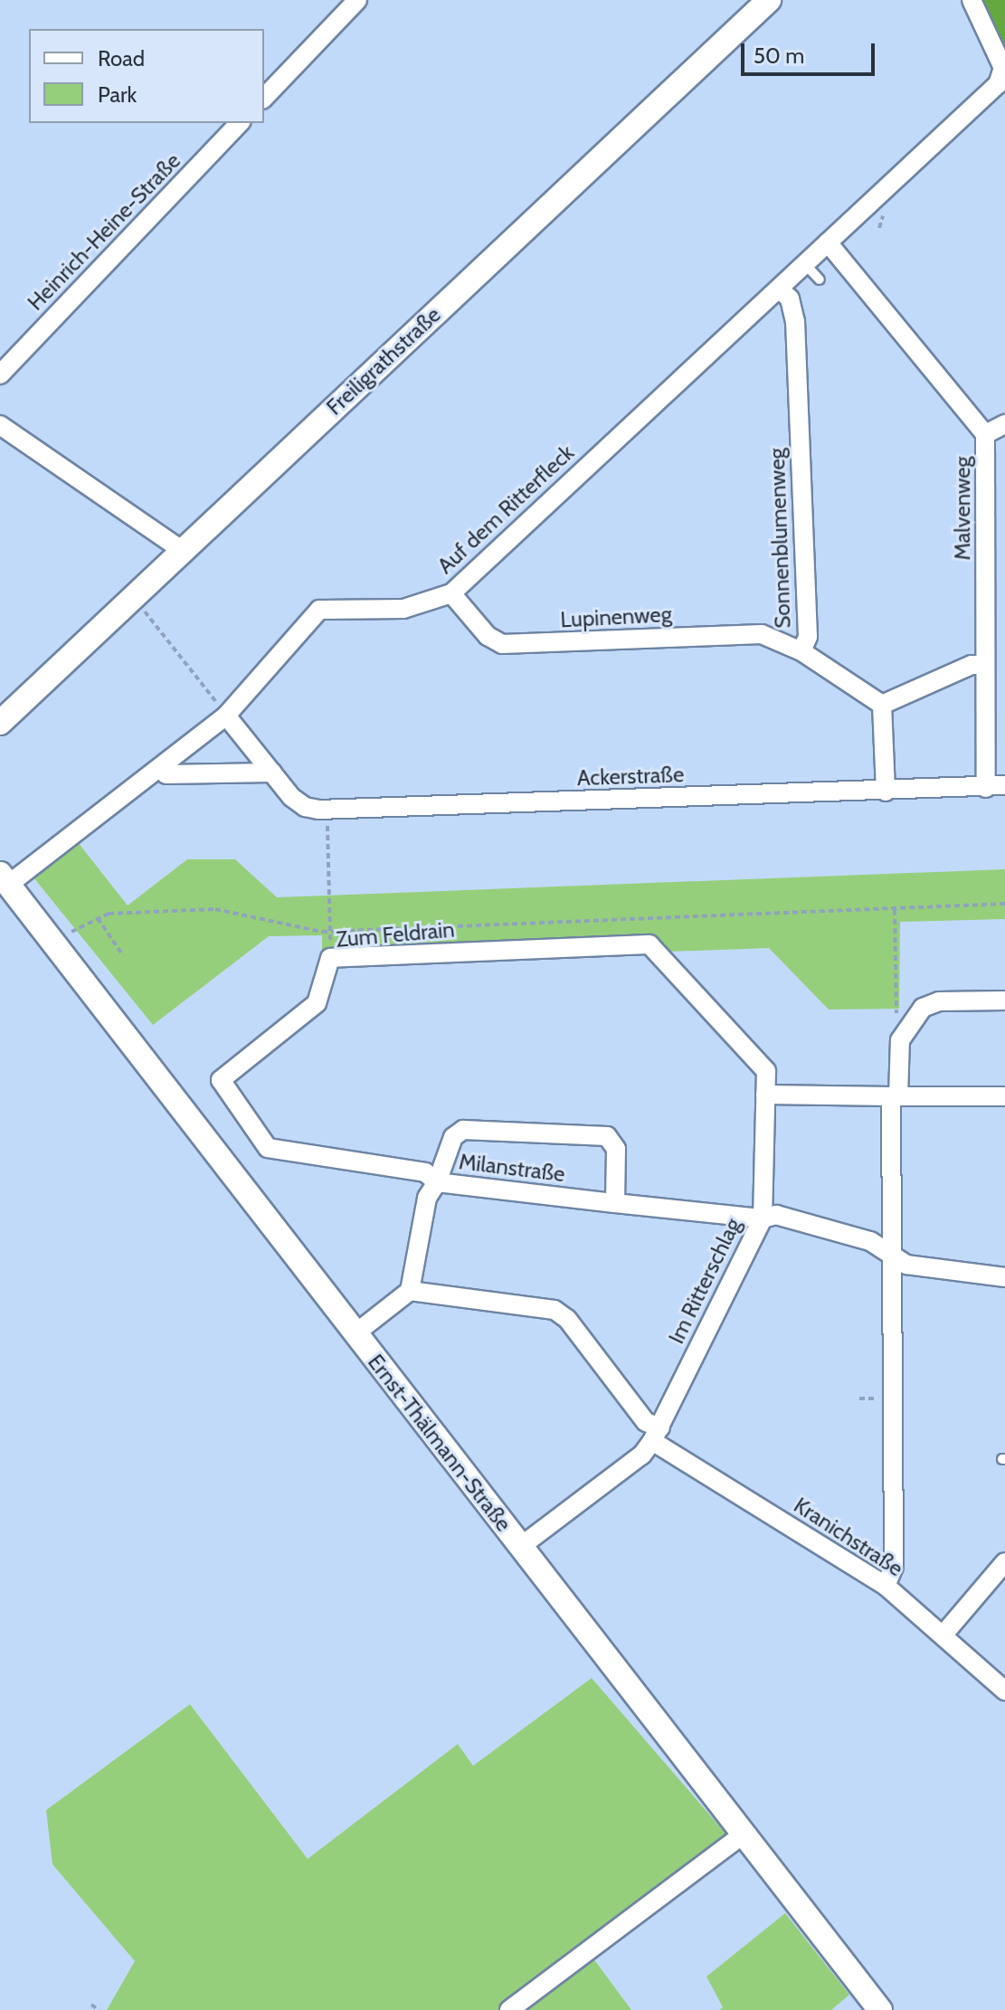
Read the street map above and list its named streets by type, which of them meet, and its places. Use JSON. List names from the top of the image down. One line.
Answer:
{"streets":{"street":["Heinrich-Heine-Straße","Freiligrathstraße","Malvenweg","Auf dem Ritterfleck","Sonnenblumenweg","Lupinenweg","Ackerstraße","Zum Feldrain","Milanstraße","Im Ritterschlag","Ernst-Thälmann-Straße","Kranichstraße"]},"crossings":[["Malvenweg","Auf dem Ritterfleck"],["Malvenweg","Ackerstraße"],["Auf dem Ritterfleck","Sonnenblumenweg"],["Auf dem Ritterfleck","Lupinenweg"],["Auf dem Ritterfleck","Ackerstraße"],["Auf dem Ritterfleck","Ernst-Thälmann-Straße"],["Sonnenblumenweg","Lupinenweg"],["Zum Feldrain","Milanstraße"],["Milanstraße","Im Ritterschlag"],["Milanstraße","Kranichstraße"],["Im Ritterschlag","Ernst-Thälmann-Straße"],["Im Ritterschlag","Kranichstraße"]],"legend":["Road","Park"],"scale_bar":"50 m"}
